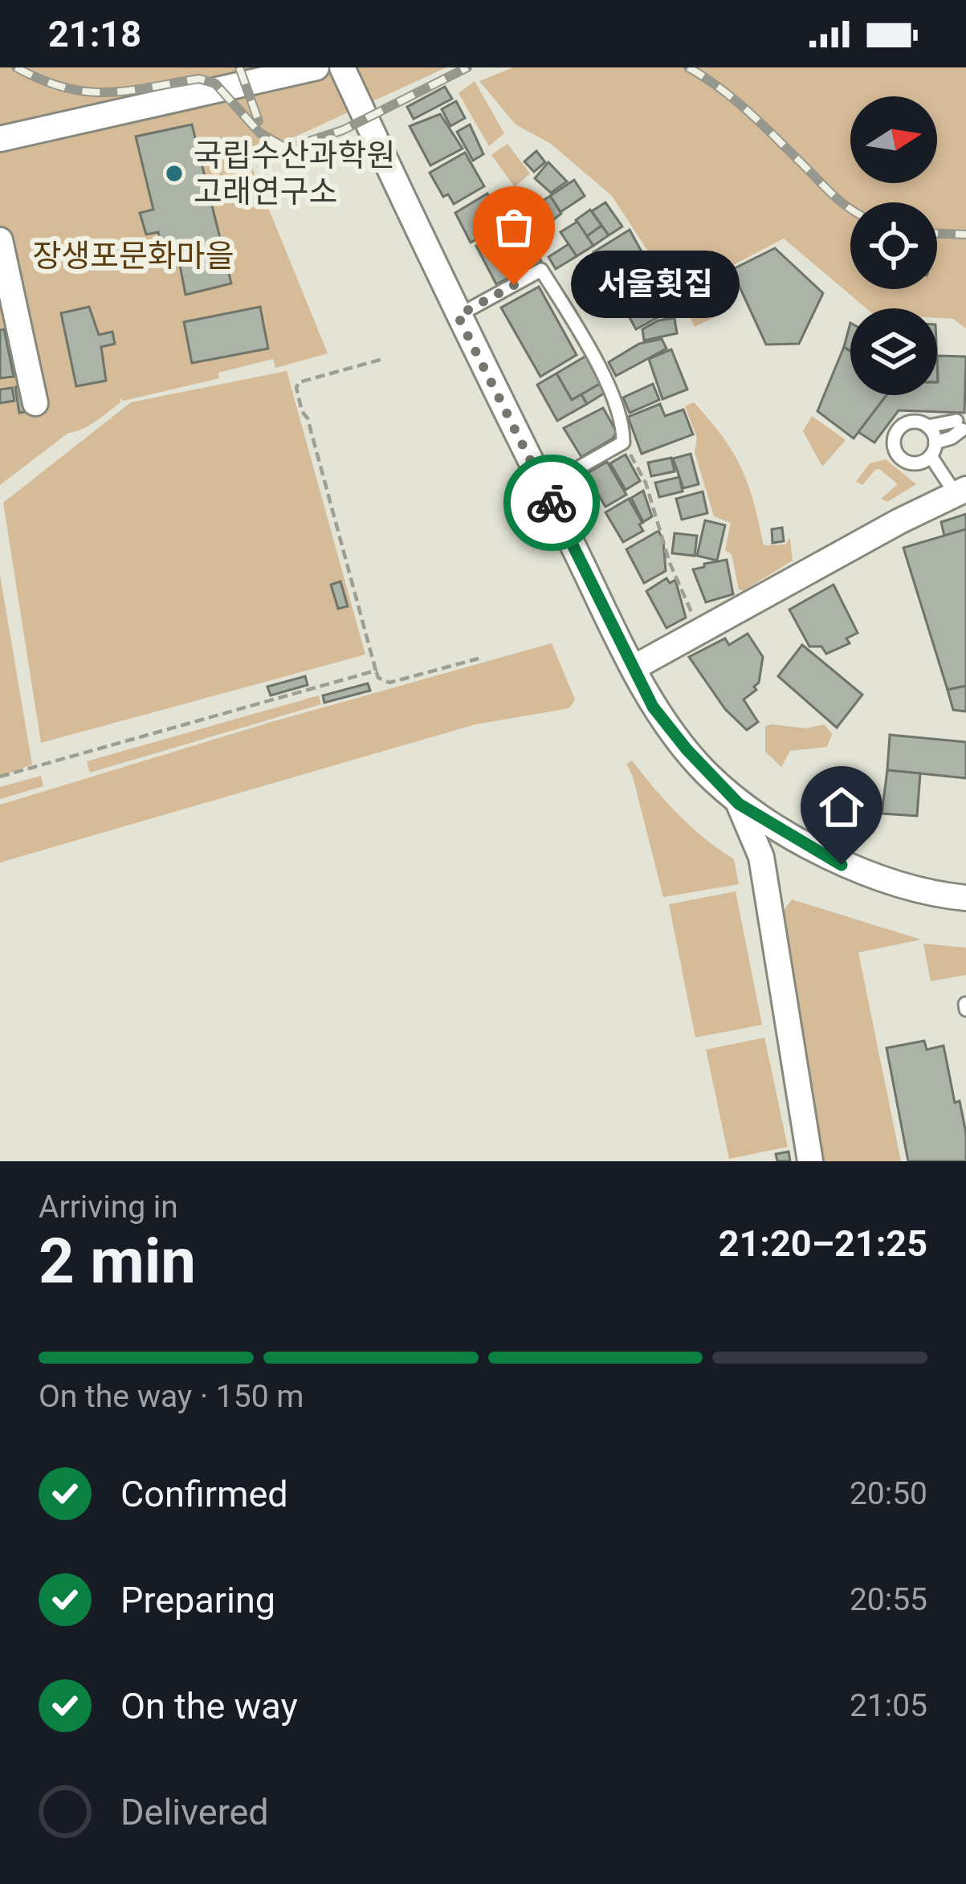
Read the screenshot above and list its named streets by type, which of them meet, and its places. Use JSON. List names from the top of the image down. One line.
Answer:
{"parks":["장생포문화마을"],"places":["국립수산과학원 고래연구소","서울횟집"],"north":"right","page":{"status":"21:18","bubble":"서울횟집","heading":["2 min","Arriving in","21:20–21:25"],"bar":"On the way · 150 m","list":[["Confirmed","20:50"],["Preparing","20:55"],["On the way","21:05"],"Delivered"]}}
